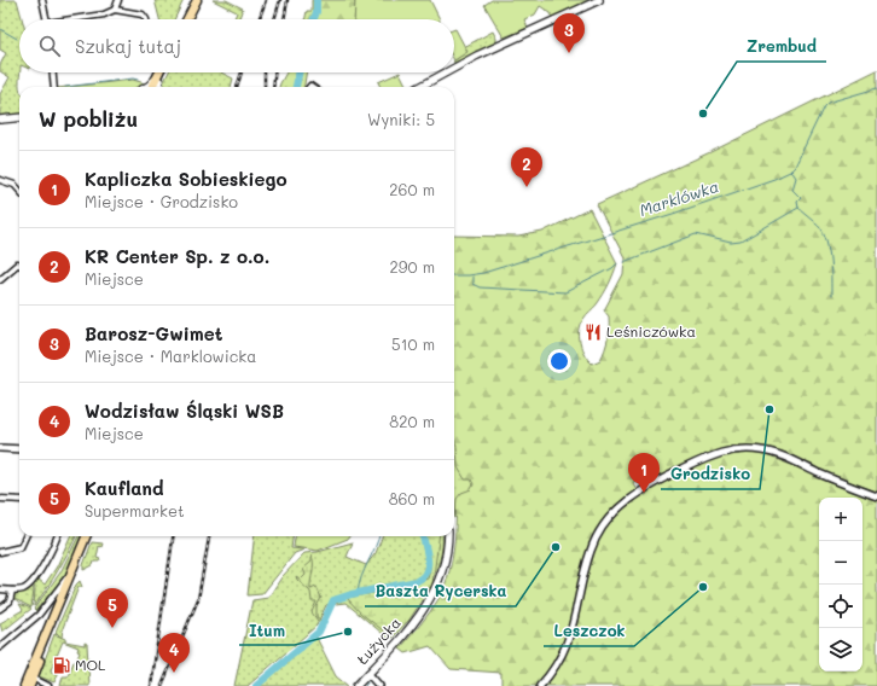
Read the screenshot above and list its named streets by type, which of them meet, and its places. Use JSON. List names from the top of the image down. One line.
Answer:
{"streets":{"main road":["Łużycka"]},"water":["Marklówka"],"places":{"other":["Zrembud","Grodzisko","Baszta Rycerska","Leszczok","Itum"],"restaurant":["Leśniczówka"],"fuel station":["MOL"]},"page":{"pins":["3","2","1","5","4"],"search":"Szukaj tutaj","heading":["W pobliżu","Wyniki: 5"],"list":[{"mark":"1","name":"Kapliczka Sobieskiego","note":"Miejsce · Grodzisko","value":"260 m"},{"mark":"2","name":"KR Center Sp. z o.o.","note":"Miejsce","value":"290 m"},{"mark":"3","name":"Barosz-Gwimet","note":"Miejsce · Marklowicka","value":"510 m"},{"mark":"4","name":"Wodzisław Śląski WSB","note":"Miejsce","value":"820 m"},{"mark":"5","name":"Kaufland","note":"Supermarket","value":"860 m"}],"map_buttons":["+","−"]}}
